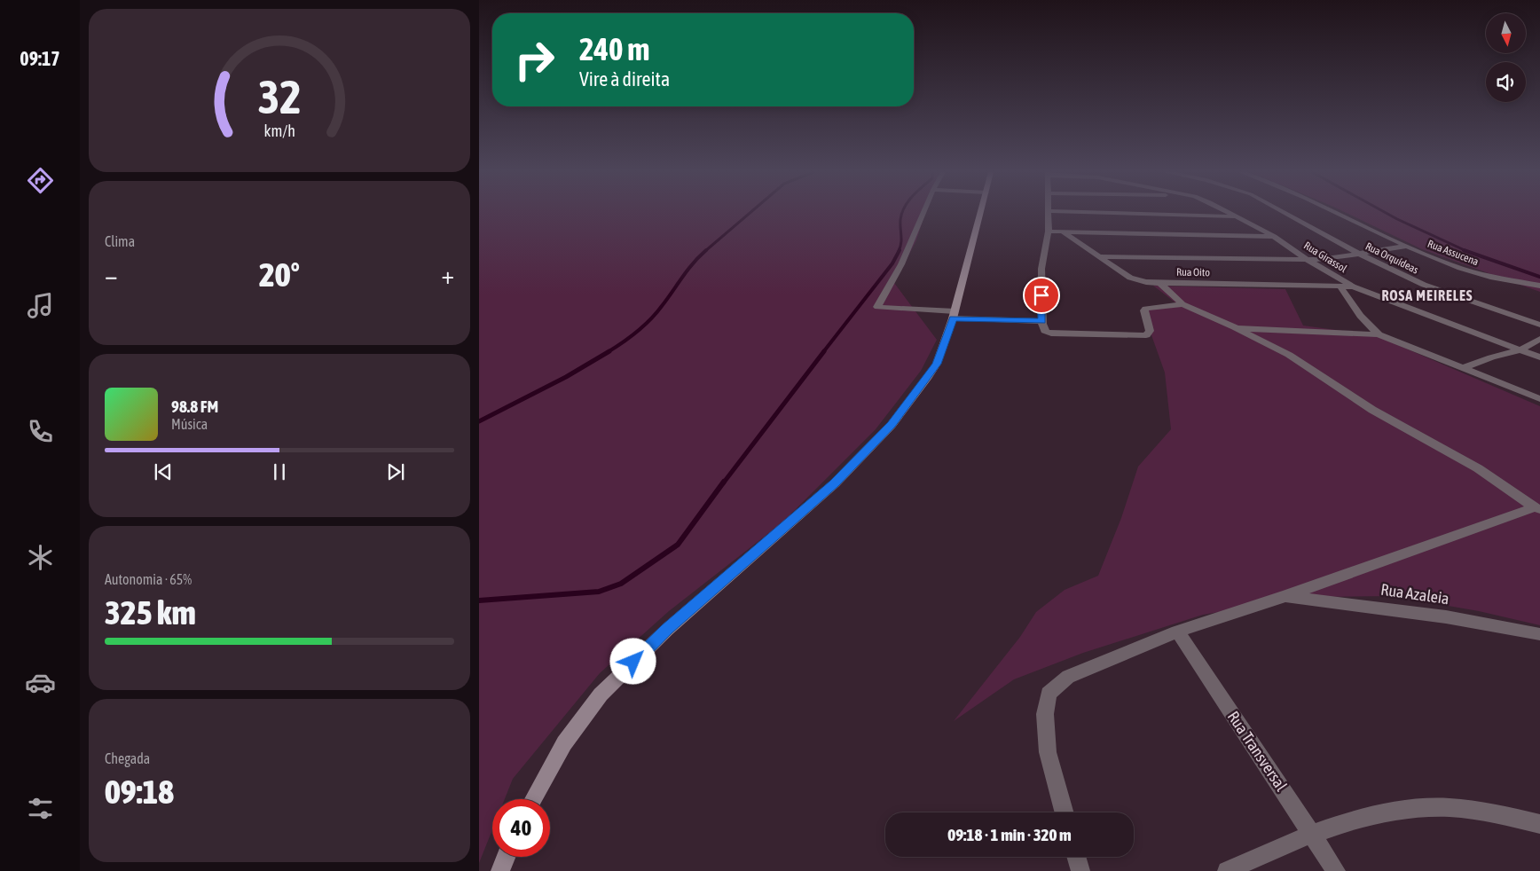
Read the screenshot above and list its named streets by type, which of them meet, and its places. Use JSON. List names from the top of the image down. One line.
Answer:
{"streets":{"street":["Rua Assucena","Rua Girassol","Rua Orquídeas","Rua Oito","Rua Azaleia","Rua Transversal"]},"crossings":[["Rua Girassol","Rua Oito"]],"districts":["ROSA MEIRELES"],"north":"bottom","page":{"tabs":"09:17","turn":["240 m","Vire à direita"],"tile":["Clima",["Autonomia · 65%","325 km"],["Chegada","09:18"]],"heat":["−","20°","+"],"song":["98.8 FM","Música"],"limit":"40","trip":"09:18 · 1 min · 320 m","gauge":["32","km/h"]}}
